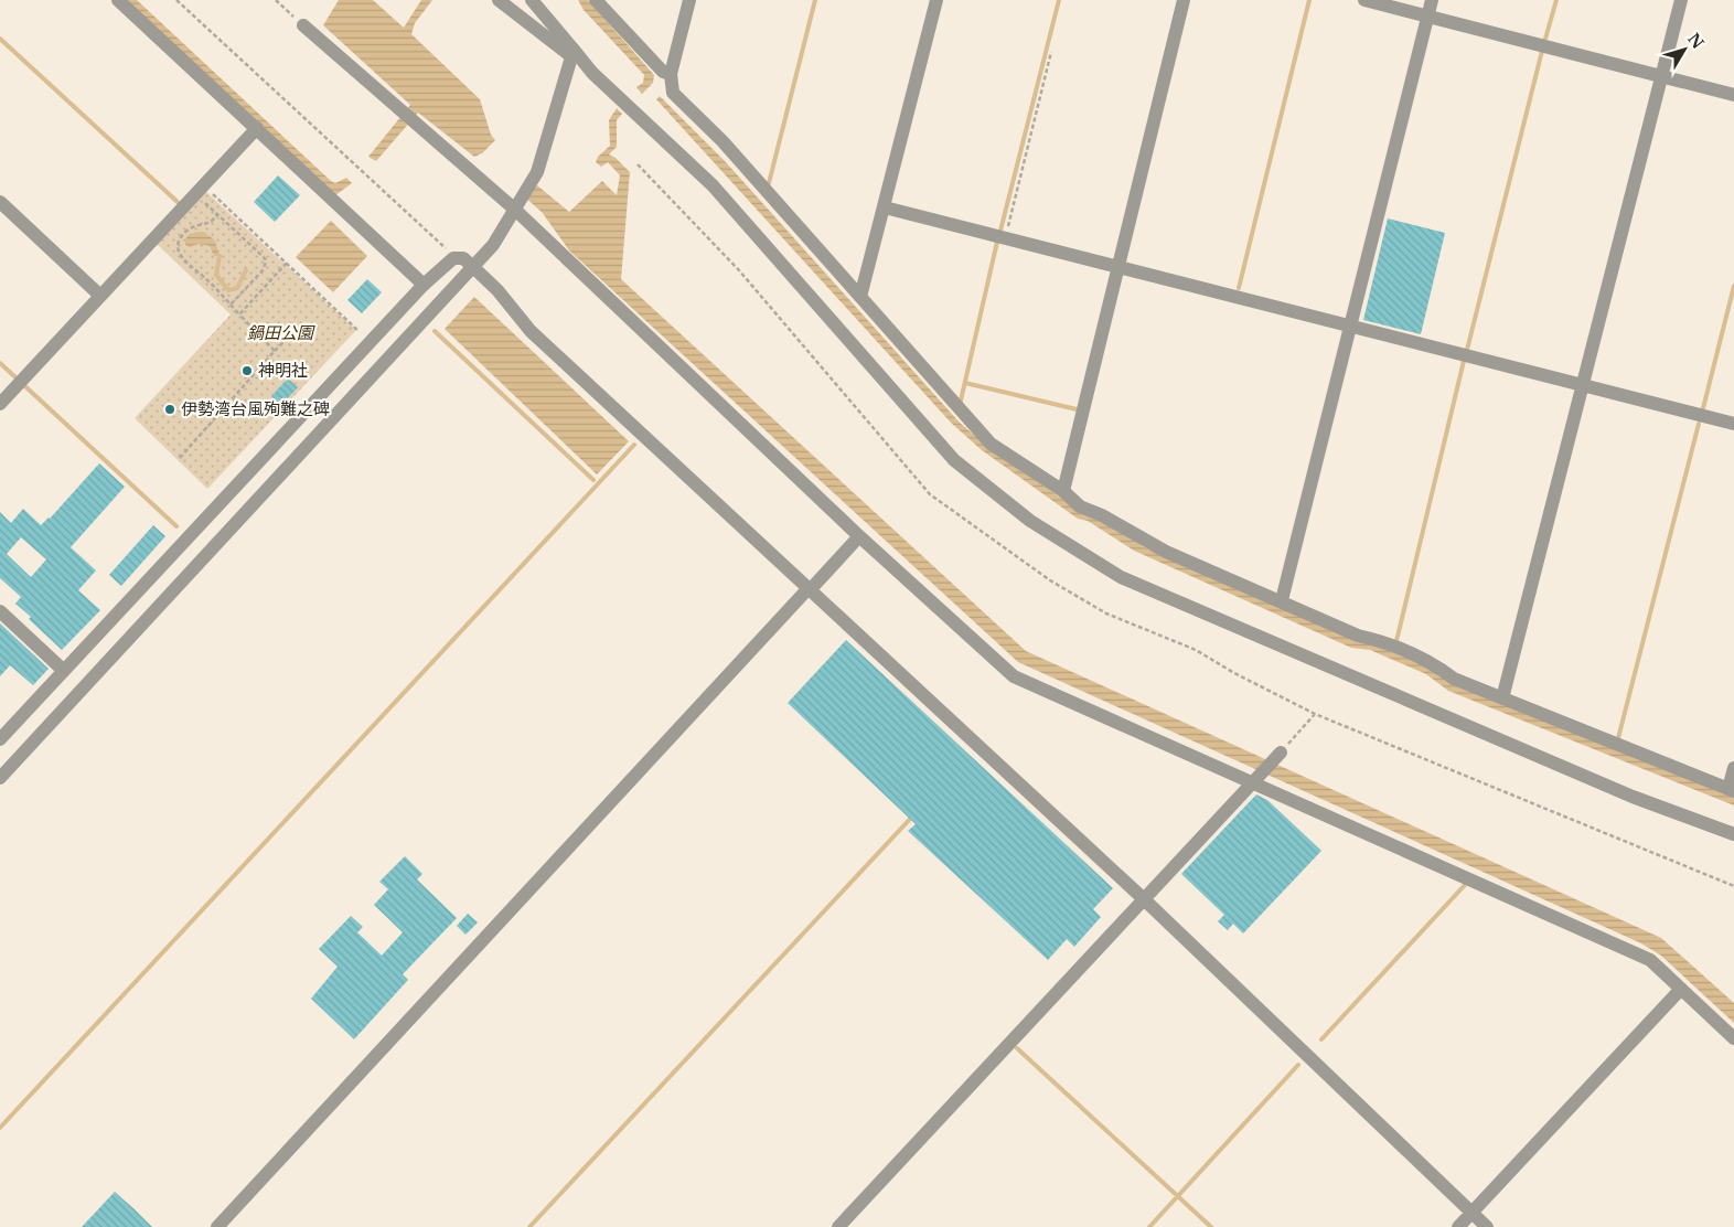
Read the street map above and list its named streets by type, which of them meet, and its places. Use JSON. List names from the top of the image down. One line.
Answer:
{"parks":["鍋田公園"],"places":["神明社","伊勢湾台風殉難之碑"],"north":"top right"}
